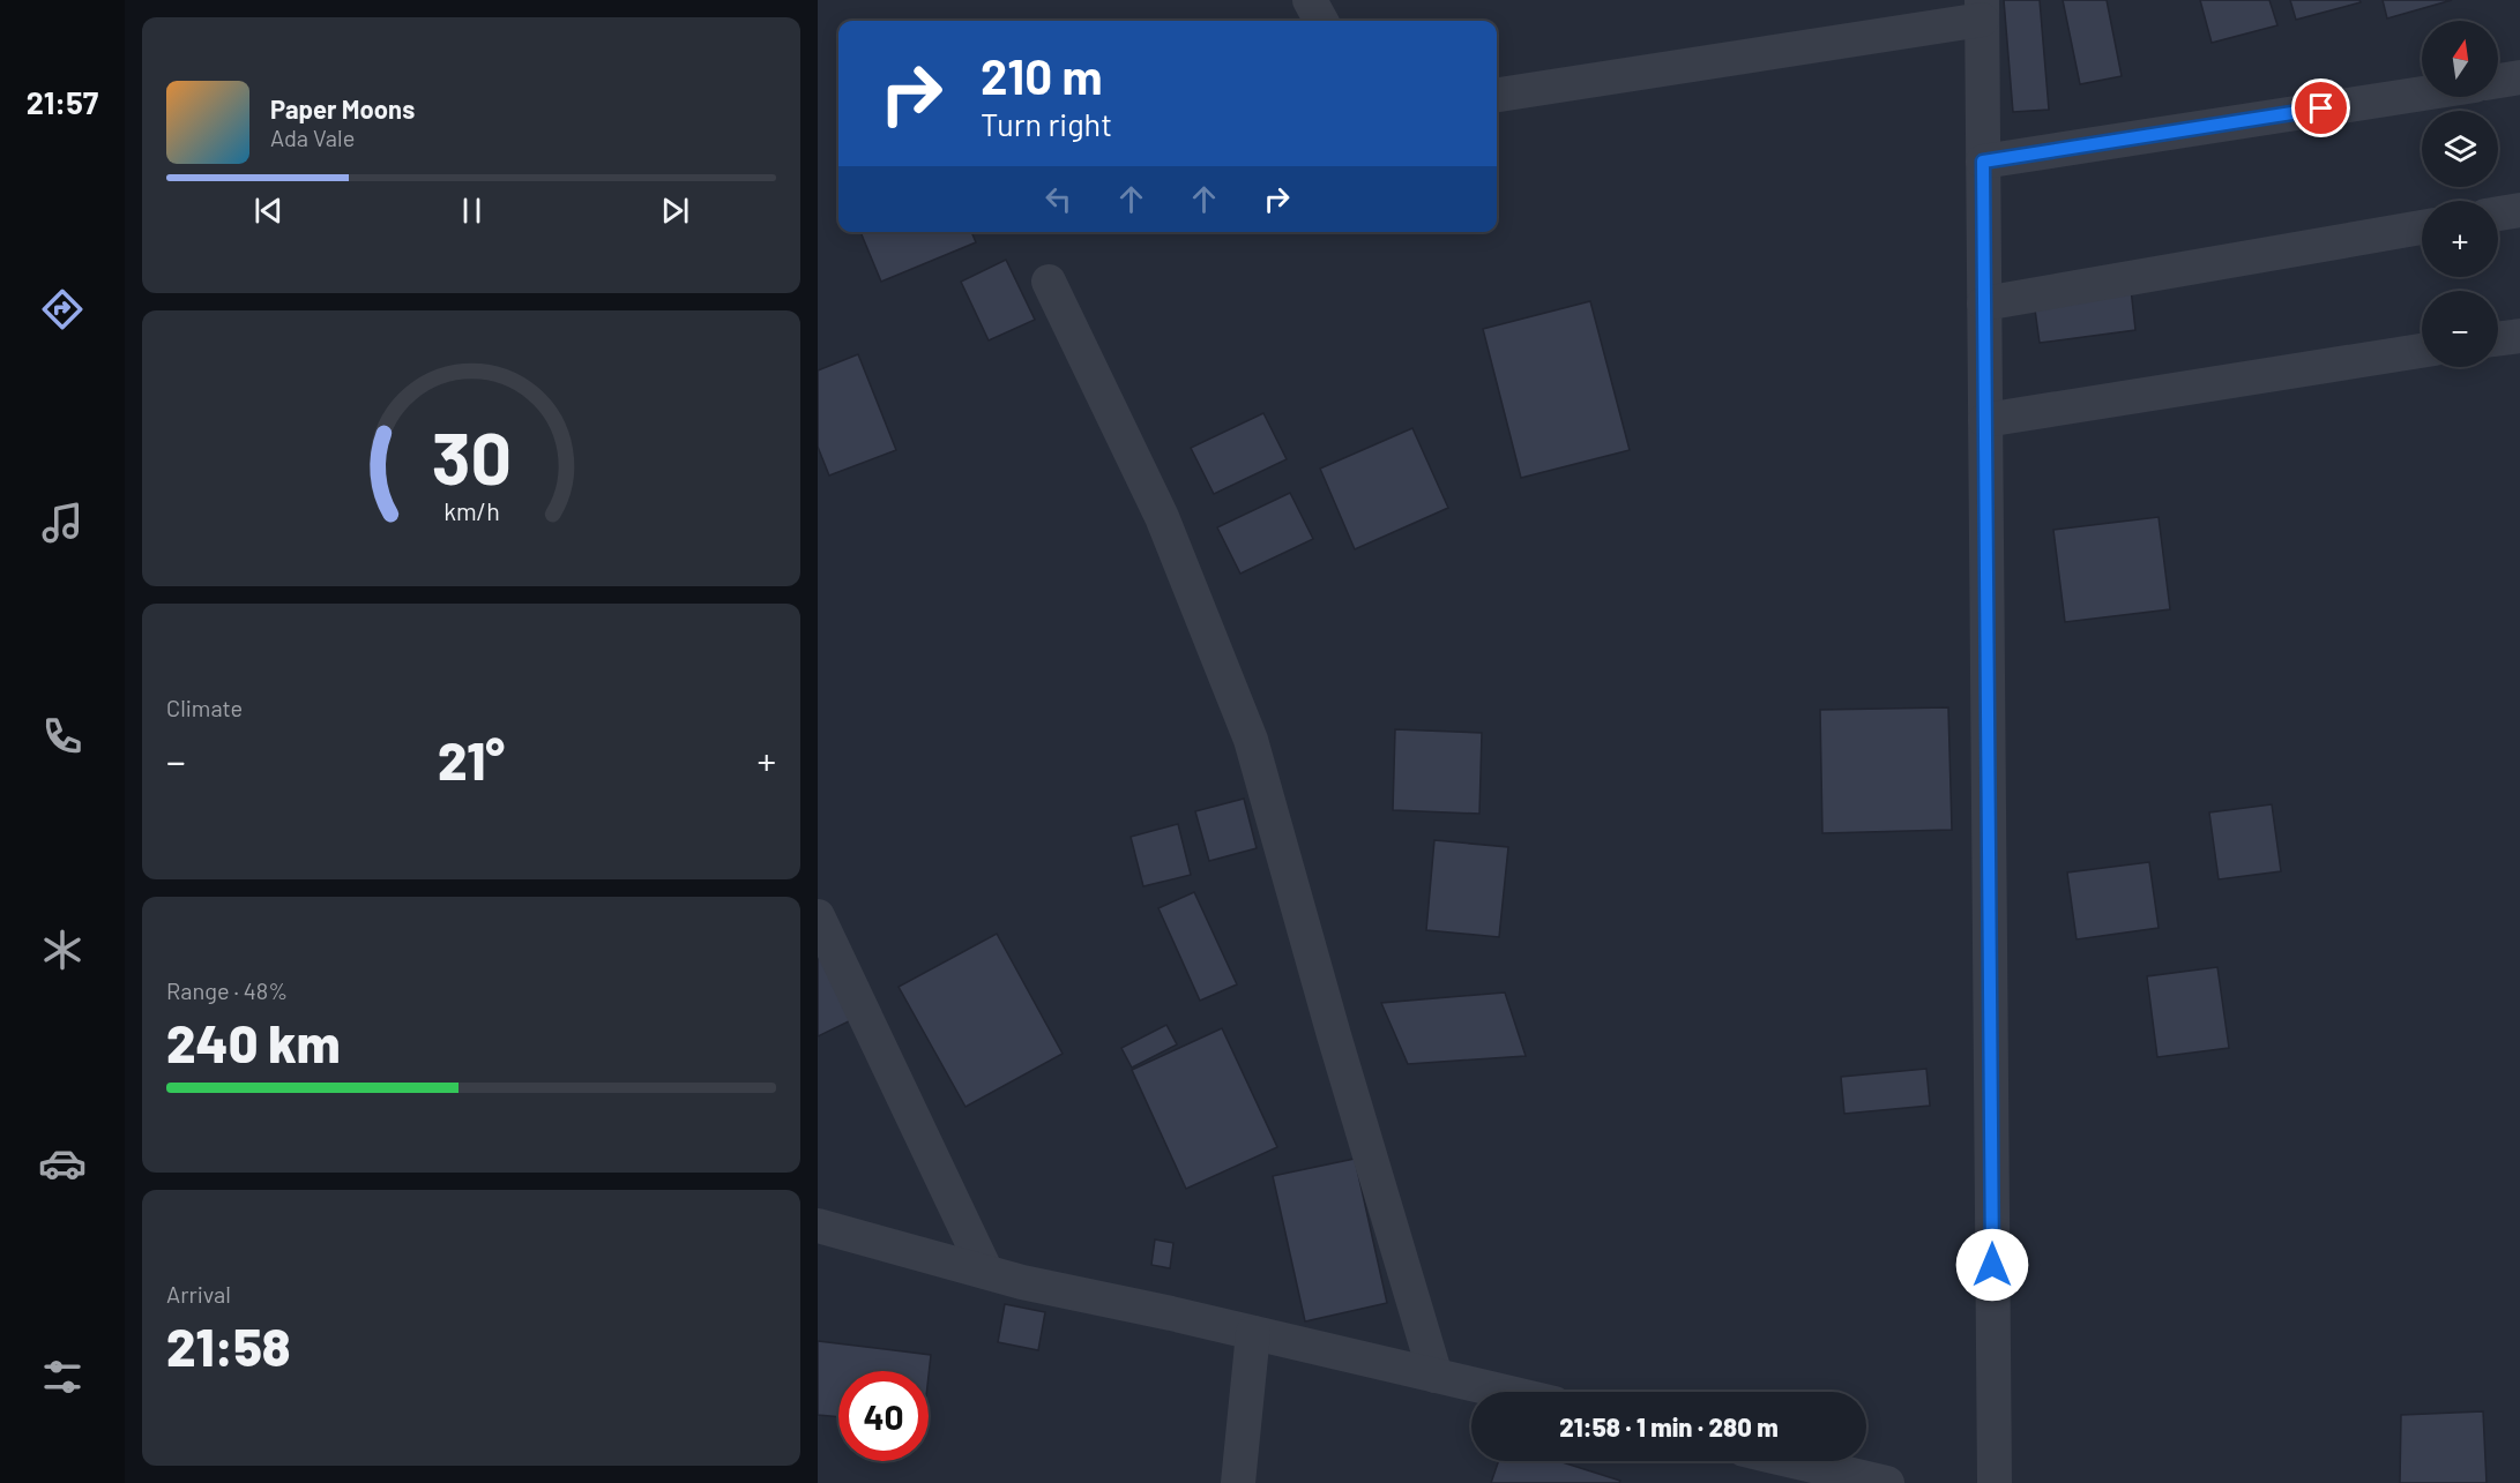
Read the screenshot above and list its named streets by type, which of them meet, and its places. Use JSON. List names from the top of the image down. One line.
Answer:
{"north":"top","page":{"tabs":"21:57","map_buttons":["+","−"],"turn":["210 m","Turn right"],"song":["Paper Moons","Ada Vale"],"tile":["Climate",["Range · 48%","240 km"],["Arrival","21:58"]],"heat":["−","21°","+"],"limit":"40","trip":"21:58 · 1 min · 280 m","gauge":["30","km/h"]}}
